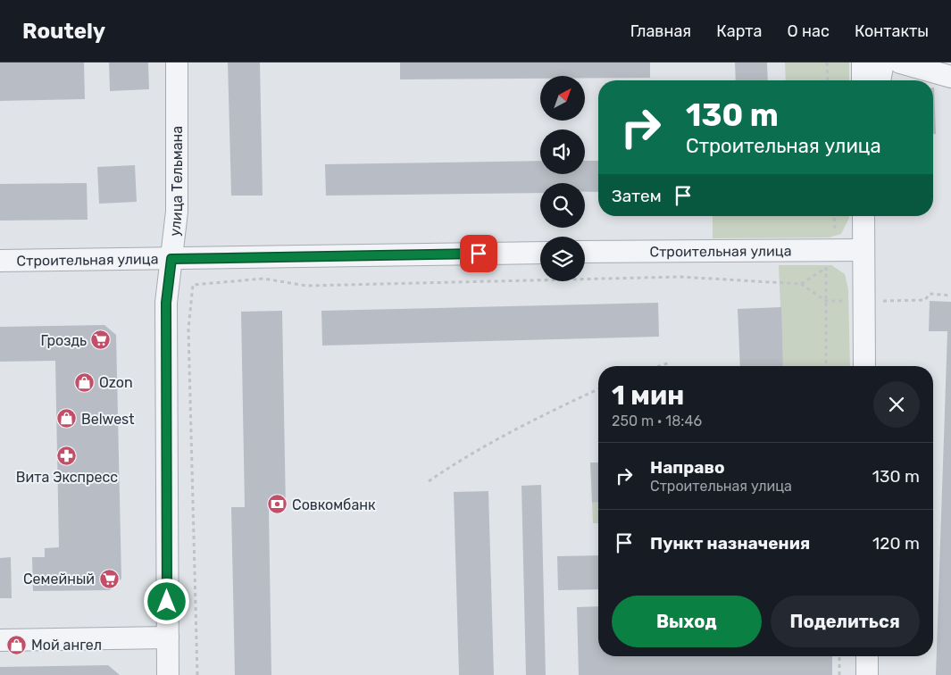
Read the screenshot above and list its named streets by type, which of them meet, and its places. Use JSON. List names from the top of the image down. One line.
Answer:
{"streets":{"street":["улица Тельмана","Строительная улица"]},"crossings":[["улица Тельмана","Строительная улица"]],"places":{"supermarket":["Гроздь","Семейный"],"shop":["Ozon","Belwest","Мой ангел"],"pharmacy":["Вита Экспресс"],"bank":["Совкомбанк"]},"north":"top right","page":{"header":"Routely","nav":["Главная","Карта","О нас","Контакты"],"turn":["130 m","Строительная улица"],"then":"Затем","heading":["1 мин","250 m · 18:46"],"list":[{"name":"Направо","note":"Строительная улица","value":"130 m"},{"name":"Пункт назначения","value":"120 m"}],"buttons":["Выход","Поделиться"]}}
